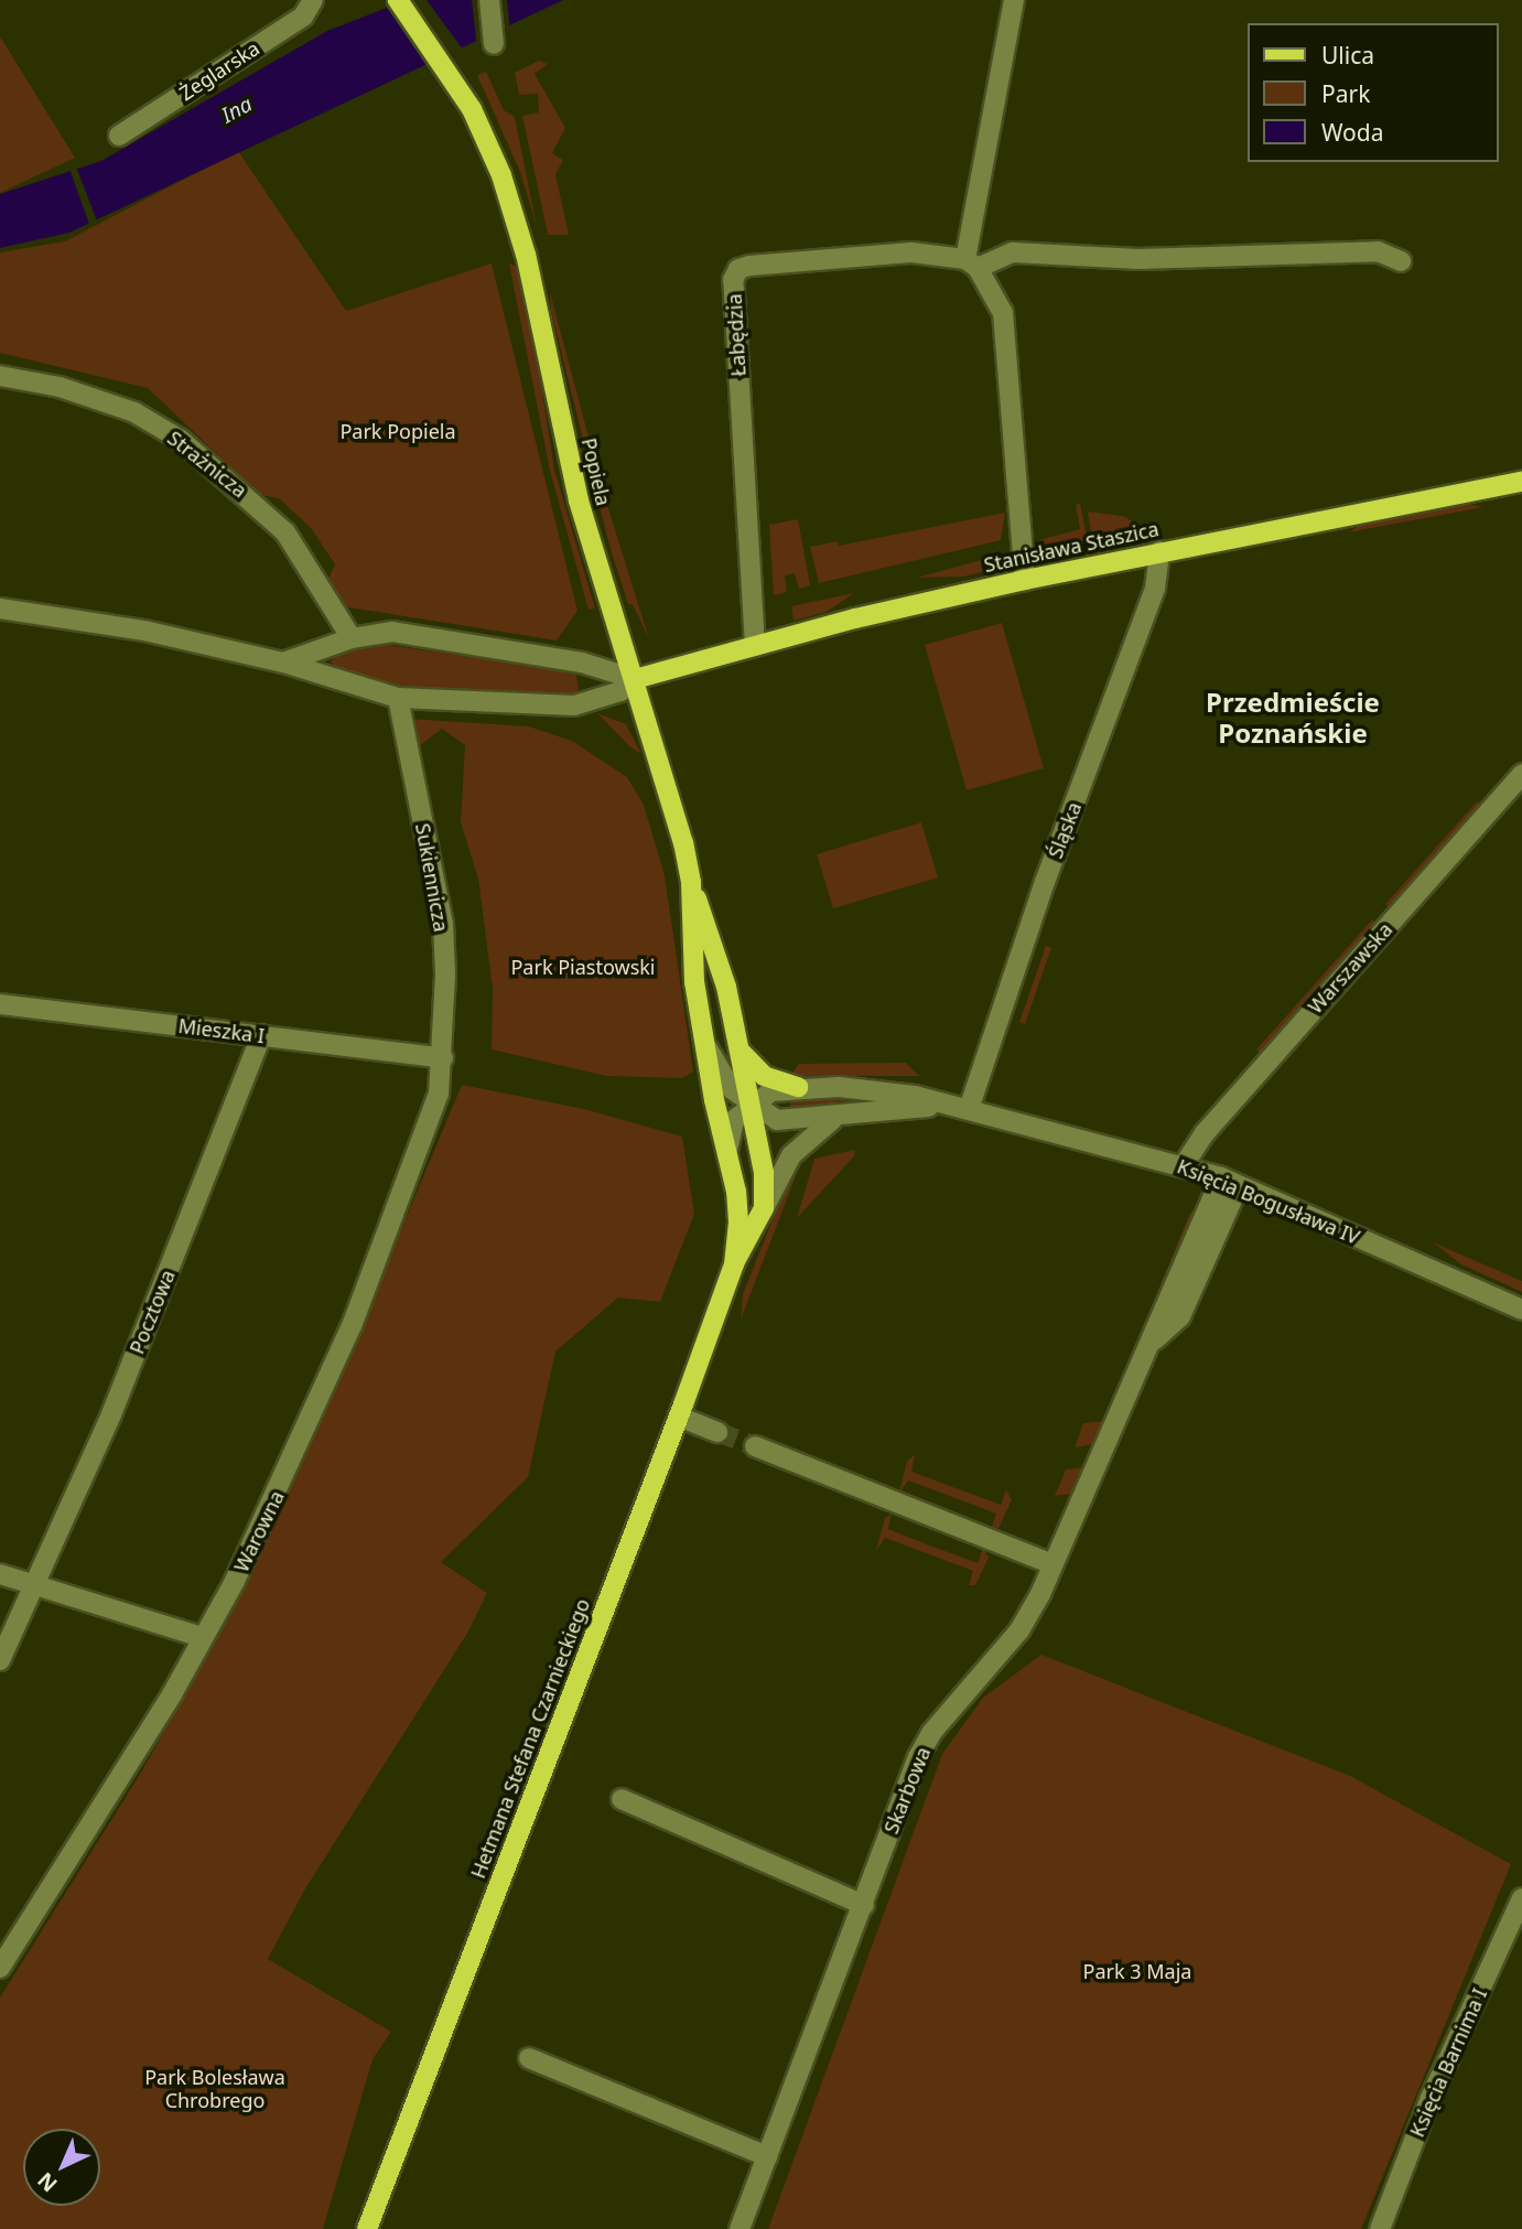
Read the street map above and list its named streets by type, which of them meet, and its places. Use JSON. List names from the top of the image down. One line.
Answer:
{"streets":{"main road":["Popiela","Stanisława Staszica","Hetmana Stefana Czarnieckiego"],"street":["Żeglarska","Łabędzia","Strażnicza","Śląska","Sukiennicza","Warszawska","Mieszka I","Księcia Bogusława IV","Pocztowa","Warowna","Skarbowa","Księcia Barnima I"]},"crossings":[["Łabędzia","Stanisława Staszica"],["Popiela","Stanisława Staszica"],["Popiela","Księcia Bogusława IV"],["Popiela","Hetmana Stefana Czarnieckiego"],["Stanisława Staszica","Śląska"],["Śląska","Księcia Bogusława IV"],["Sukiennicza","Mieszka I"],["Sukiennicza","Warowna"],["Warszawska","Księcia Bogusława IV"],["Mieszka I","Pocztowa"],["Mieszka I","Warowna"],["Księcia Bogusława IV","Skarbowa"]],"districts":["Przedmieście Poznańskie"],"water":["Ina"],"parks":["Park Popiela","Park Piastowski","Park 3 Maja","Park Bolesława Chrobrego"],"legend":["Ulica","Park","Woda"],"north":"bottom left"}
